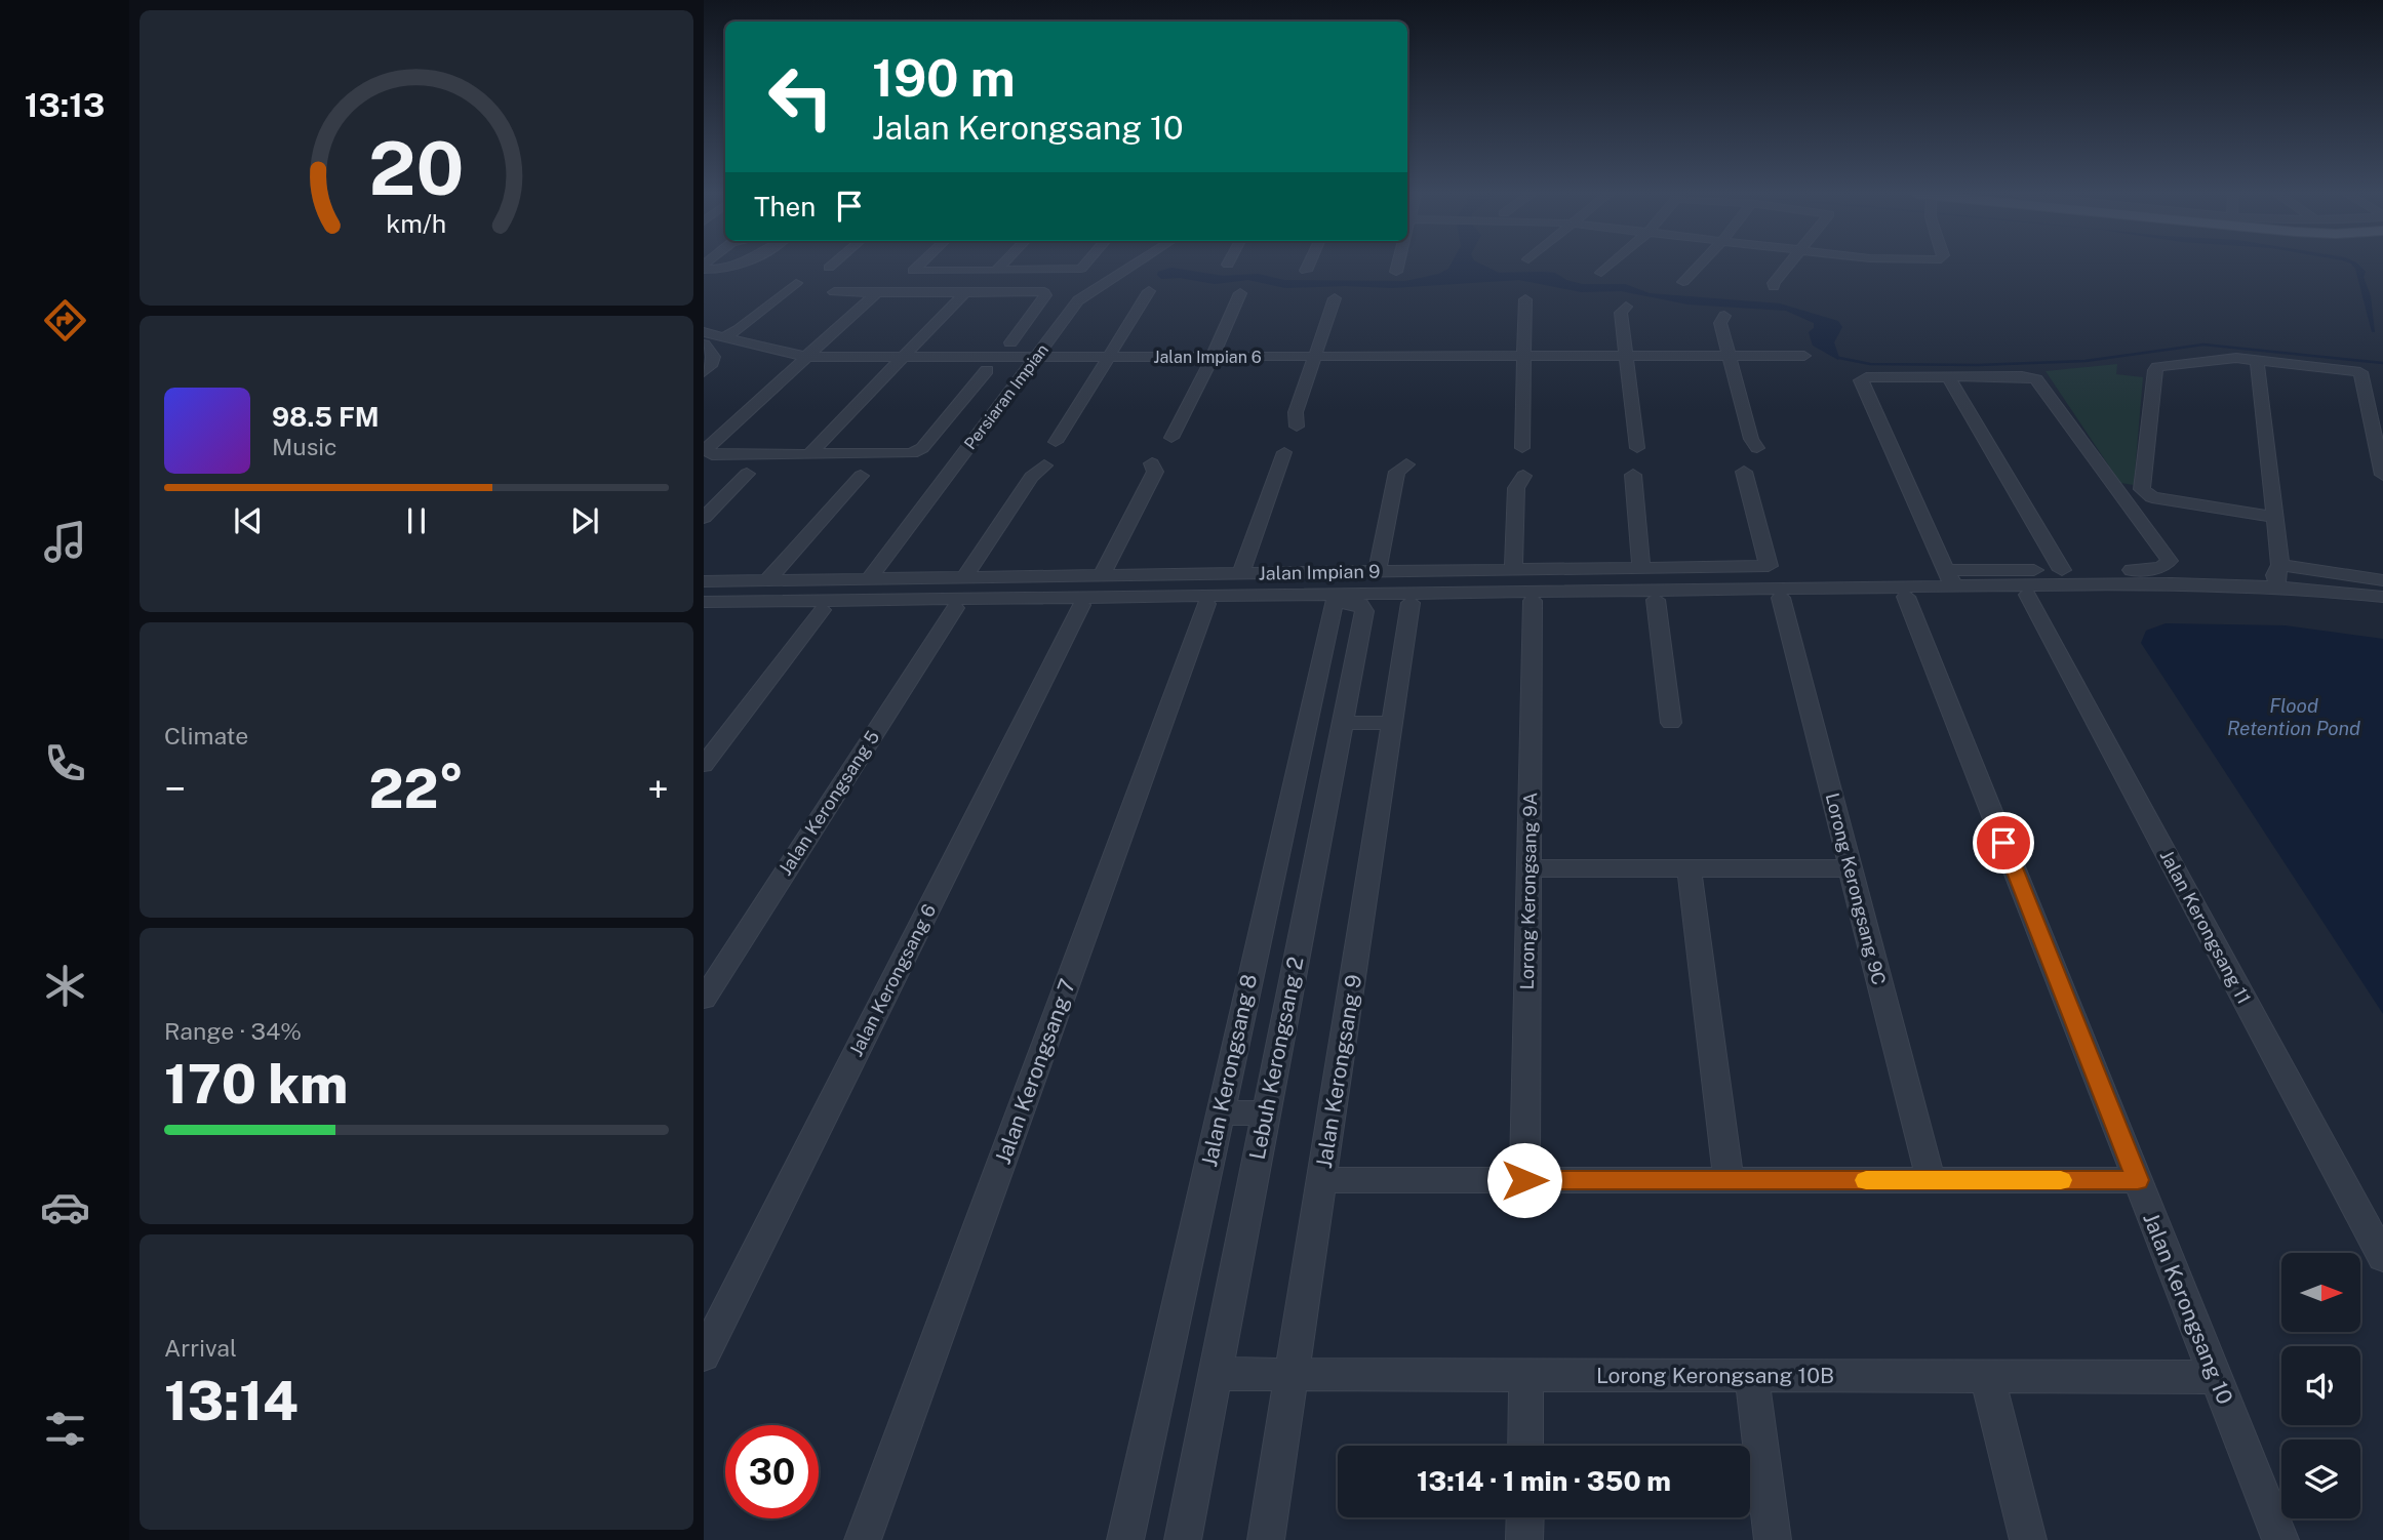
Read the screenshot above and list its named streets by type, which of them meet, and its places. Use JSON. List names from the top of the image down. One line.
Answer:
{"streets":{"street":["Jalan Impian 6","Persiaran Impian","Jalan Impian 9","Jalan Kerongsang 5","Lorong Kerongsang 9C","Lorong Kerongsang 9A","Jalan Kerongsang 11","Jalan Kerongsang 6","Lebuh Kerongsang 2","Jalan Kerongsang 8","Jalan Kerongsang 7","Jalan Kerongsang 9","Jalan Kerongsang 10","Lorong Kerongsang 10B"]},"crossings":[["Jalan Impian 6","Persiaran Impian"],["Persiaran Impian","Jalan Impian 9"],["Lebuh Kerongsang 2","Jalan Kerongsang 8"],["Lebuh Kerongsang 2","Lorong Kerongsang 10B"],["Jalan Kerongsang 9","Lorong Kerongsang 10B"],["Jalan Kerongsang 10","Lorong Kerongsang 10B"]],"water":["Flood Retention Pond"],"north":"right","page":{"tabs":"13:13","turn":["190 m","Jalan Kerongsang 10"],"then":"Then","song":["98.5 FM","Music"],"tile":["Climate",["Range · 34%","170 km"],["Arrival","13:14"]],"heat":["−","22°","+"],"limit":"30","trip":"13:14 · 1 min · 350 m","gauge":["20","km/h"]}}
